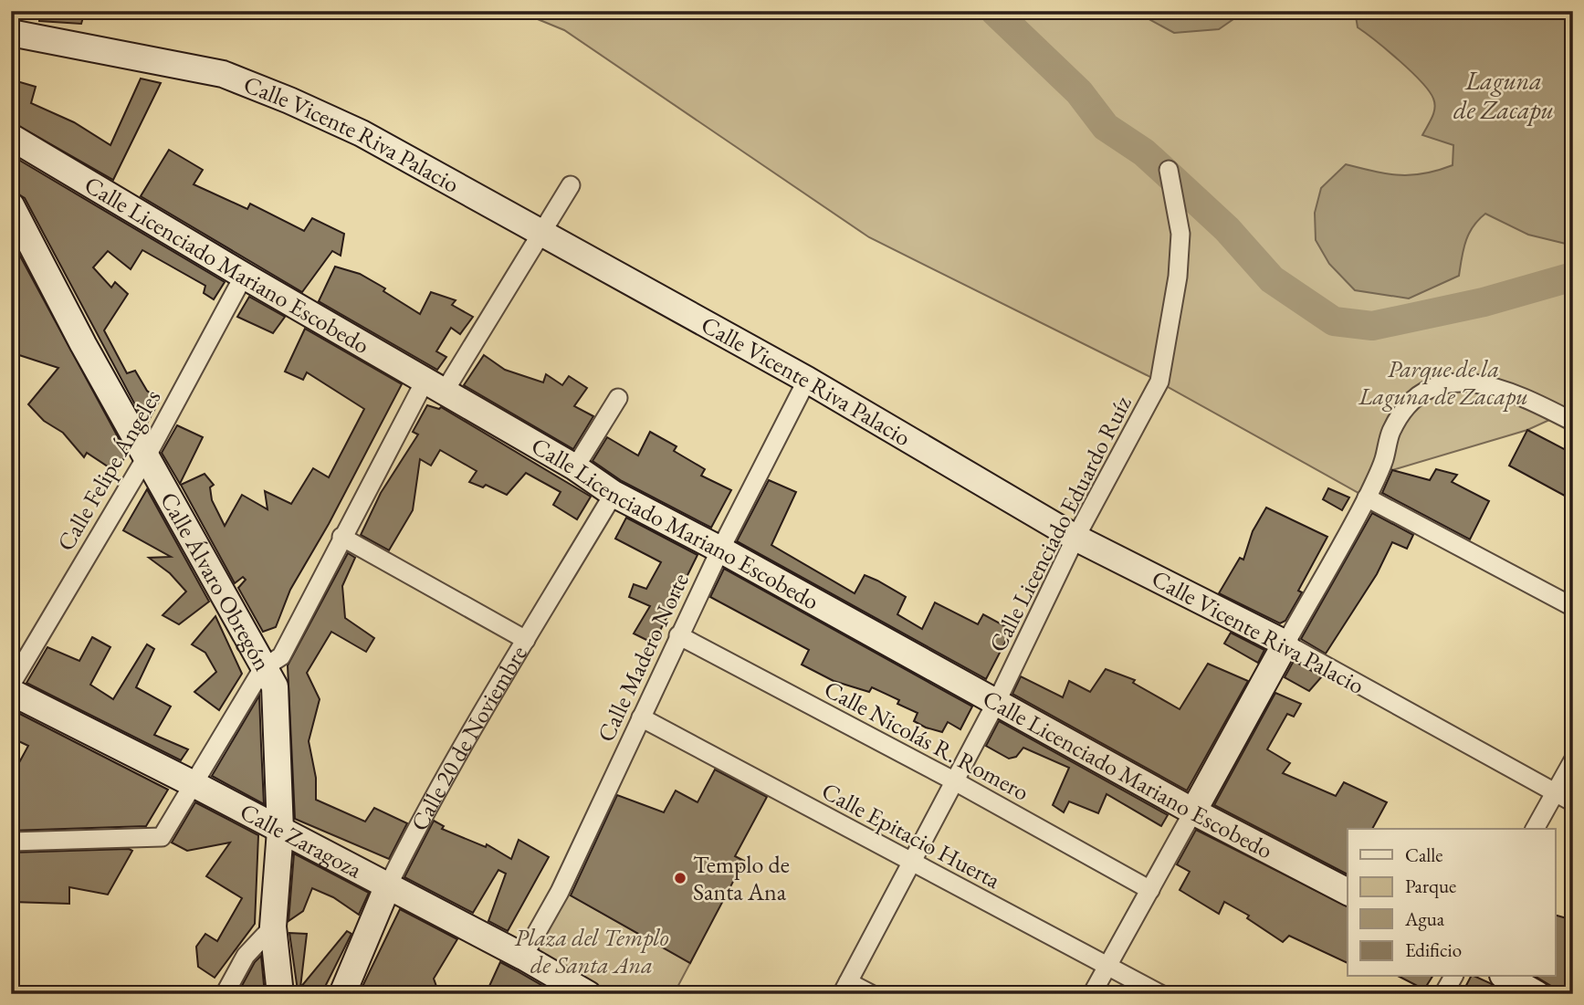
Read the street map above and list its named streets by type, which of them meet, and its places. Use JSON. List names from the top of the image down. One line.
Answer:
{"streets":{"main road":["Calle Vicente Riva Palacio","Calle Licenciado Mariano Escobedo","Calle Álvaro Obregón","Calle 20 de Noviembre","Calle Zaragoza"],"street":["Calle Felipe Ángeles","Calle Licenciado Eduardo Ruíz","Calle Madero Norte","Calle Nicolás R. Romero","Calle Epitacio Huerta"]},"crossings":[["Calle Vicente Riva Palacio","Calle Licenciado Eduardo Ruíz"],["Calle Vicente Riva Palacio","Calle Madero Norte"],["Calle Licenciado Mariano Escobedo","Calle Felipe Ángeles"],["Calle Licenciado Mariano Escobedo","Calle Licenciado Eduardo Ruíz"],["Calle Licenciado Mariano Escobedo","Calle Madero Norte"],["Calle Licenciado Mariano Escobedo","Calle 20 de Noviembre"],["Calle Felipe Ángeles","Calle Álvaro Obregón"],["Calle Licenciado Eduardo Ruíz","Calle Nicolás R. Romero"],["Calle Licenciado Eduardo Ruíz","Calle Epitacio Huerta"],["Calle Álvaro Obregón","Calle Zaragoza"],["Calle Madero Norte","Calle Nicolás R. Romero"],["Calle Madero Norte","Calle Epitacio Huerta"],["Calle Madero Norte","Calle Zaragoza"],["Calle 20 de Noviembre","Calle Zaragoza"]],"water":["Laguna de Zacapu"],"parks":["Parque de la Laguna de Zacapu","Plaza del Templo de Santa Ana"],"places":["Templo de Santa Ana"],"legend":["Calle","Parque","Agua","Edificio"]}
